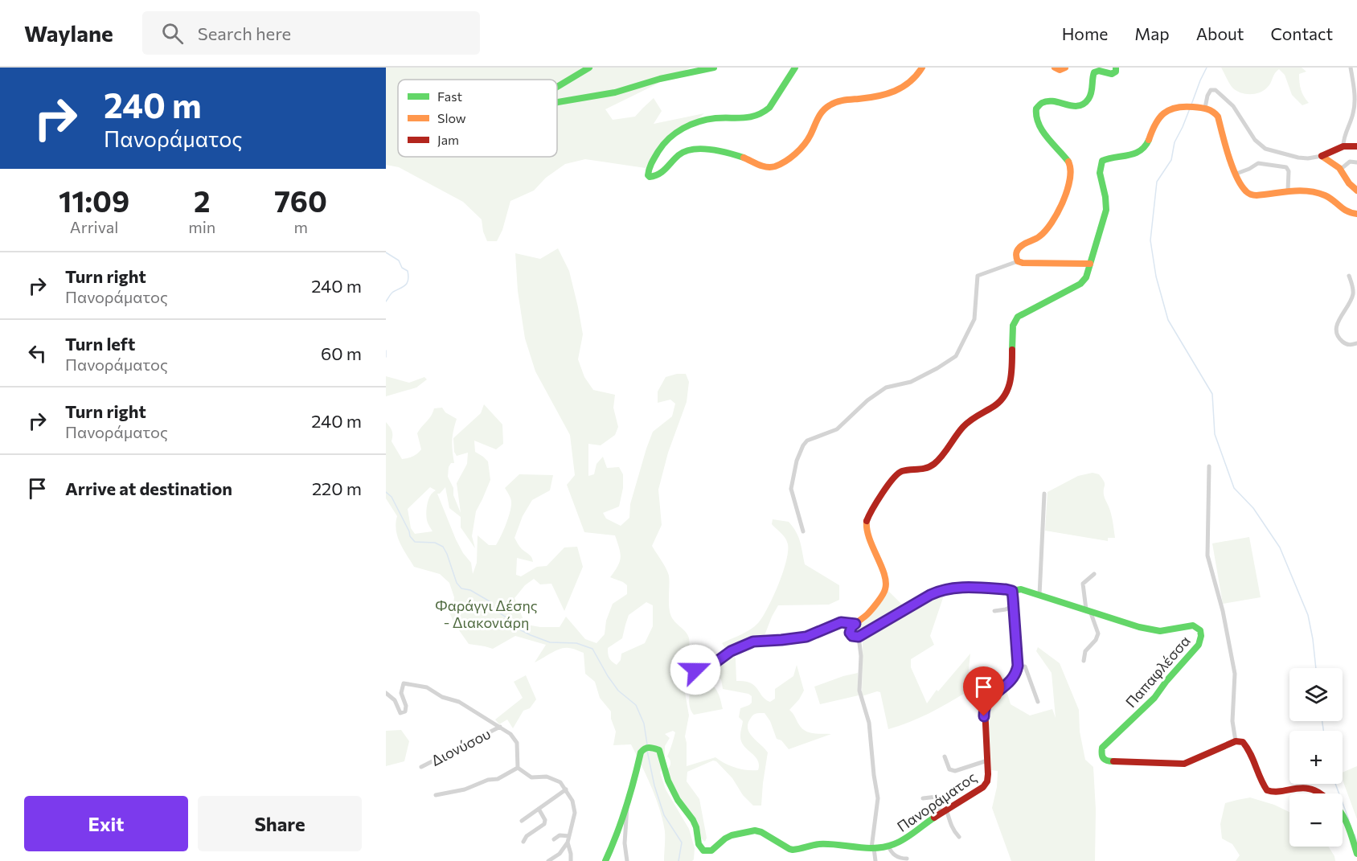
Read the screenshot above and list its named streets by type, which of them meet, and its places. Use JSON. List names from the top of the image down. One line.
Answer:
{"streets":{"street":["Παπαφλέσσα","Διονύσου","Πανοράματος"]},"parks":["Φαράγγι Δέσης - Διακονιάρη"],"legend":["Fast","Slow","Jam"],"page":{"header":"Waylane","search":"Search here","nav":["Home","Map","About","Contact"],"turn":["240 m","Πανοράματος"],"eta":["11:09","Arrival","2","min","760","m"],"list":[{"name":"Turn right","note":"Πανοράματος","value":"240 m"},{"name":"Turn left","note":"Πανοράματος","value":"60 m"},{"name":"Turn right","note":"Πανοράματος","value":"240 m"},{"name":"Arrive at destination","value":"220 m"}],"map_buttons":["+","−"],"buttons":["Exit","Share"]}}
